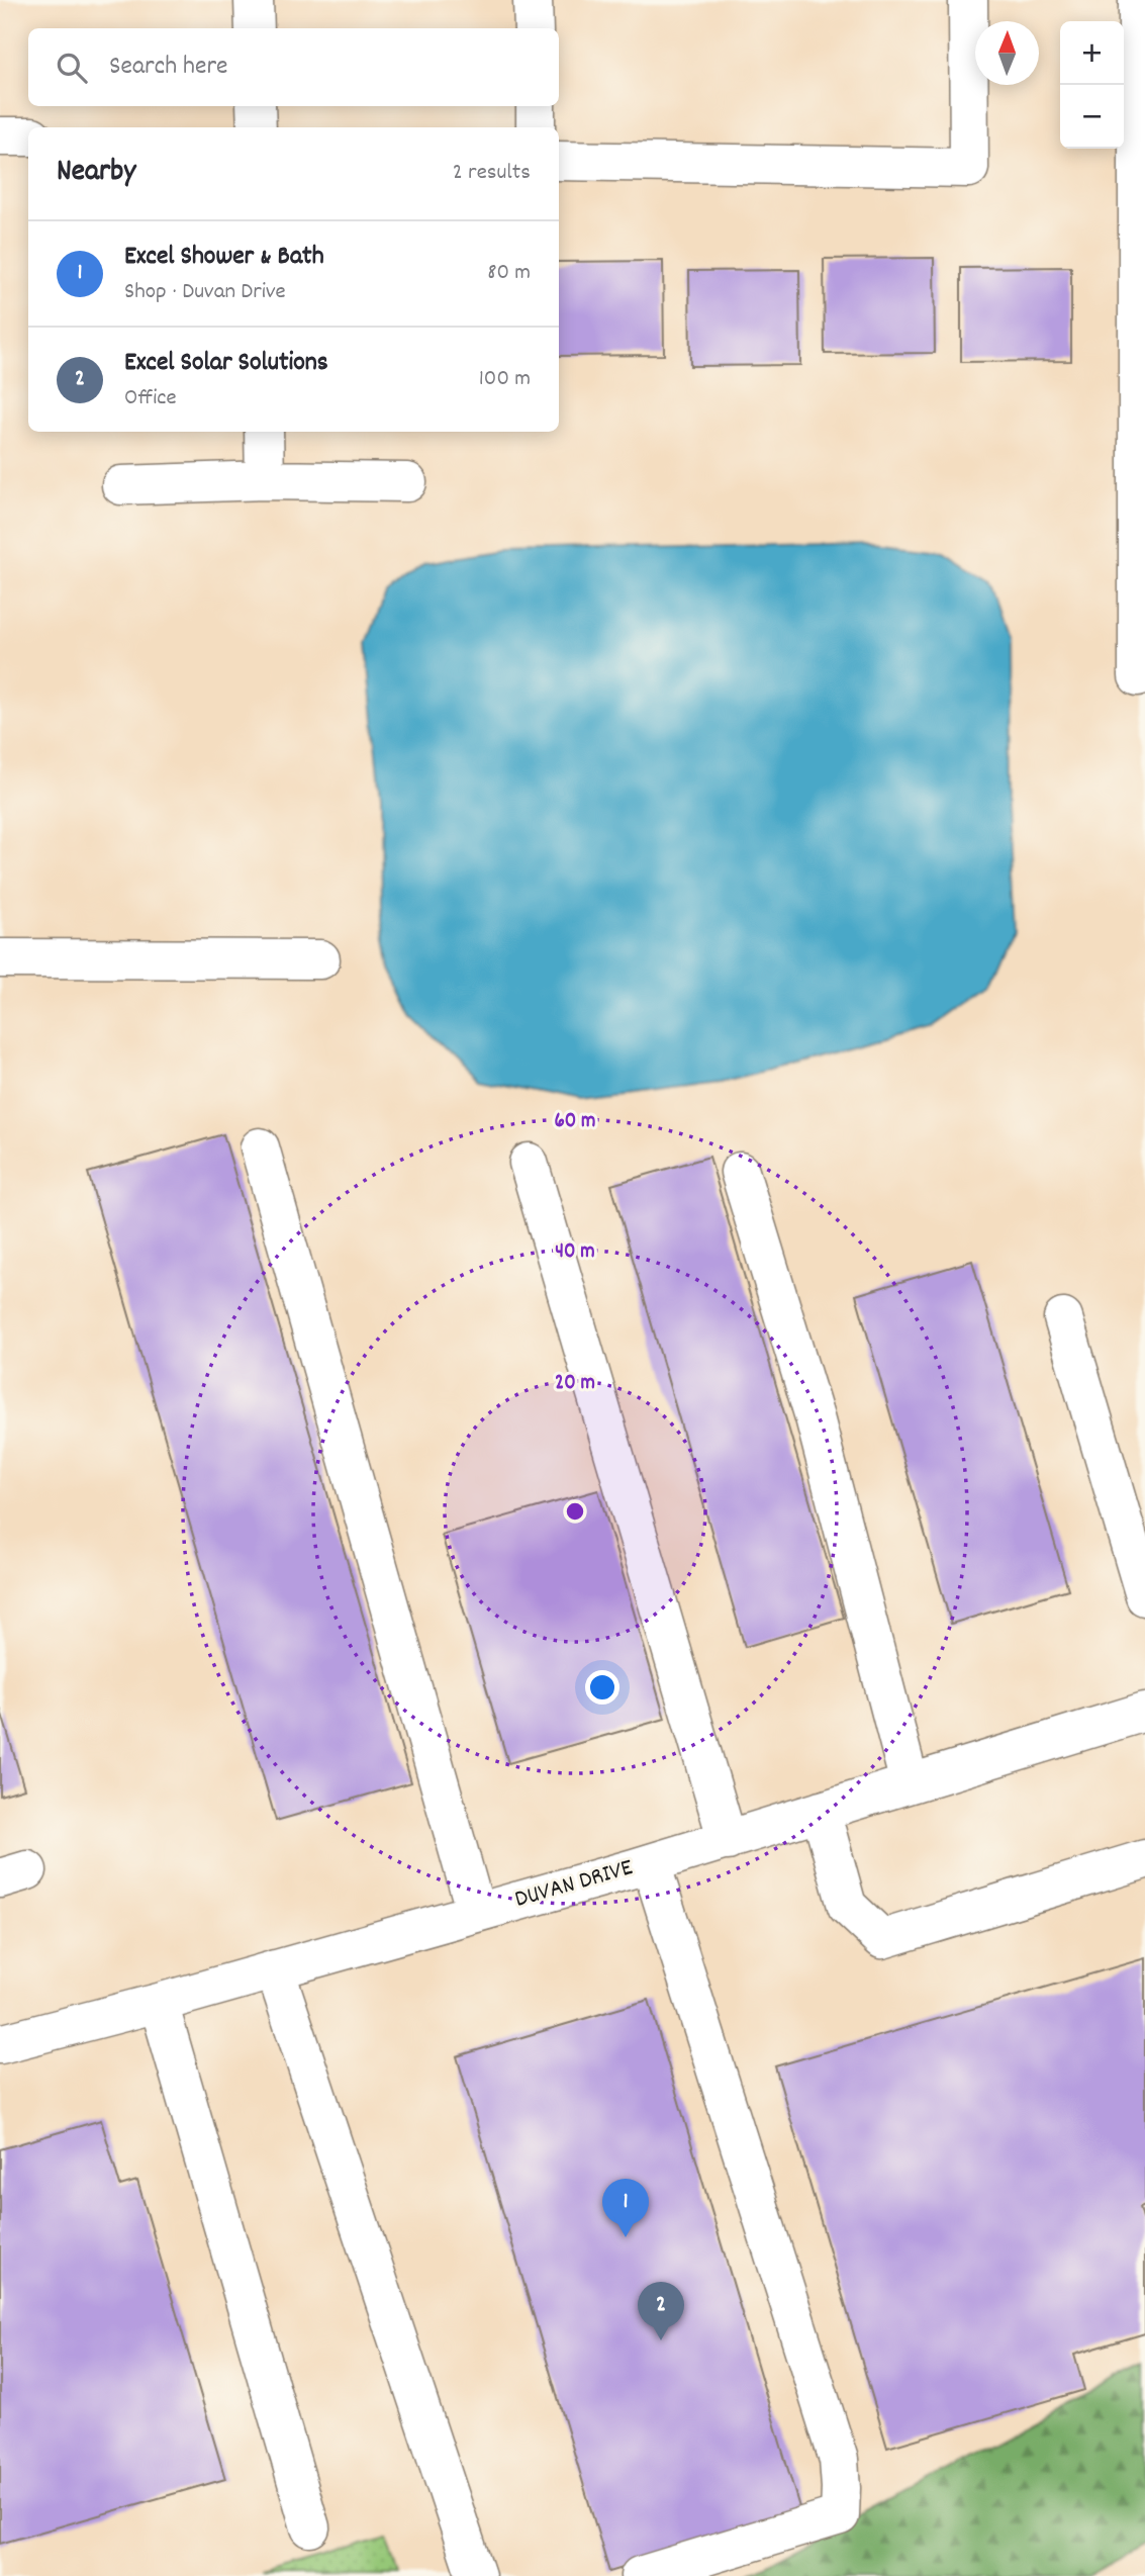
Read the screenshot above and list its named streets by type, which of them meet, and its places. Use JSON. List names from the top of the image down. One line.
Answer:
{"streets":{"street":["DUVAN DRIVE"]},"north":"top","page":{"map_buttons":["+","−"],"search":"Search here","heading":["Nearby","2 results"],"list":[{"mark":"1","name":"Excel Shower & Bath","note":"Shop · Duvan Drive","value":"80 m"},{"mark":"2","name":"Excel Solar Solutions","note":"Office","value":"100 m"}],"pins":["1","2"]},"rings":["60 m","40 m","20 m"]}
